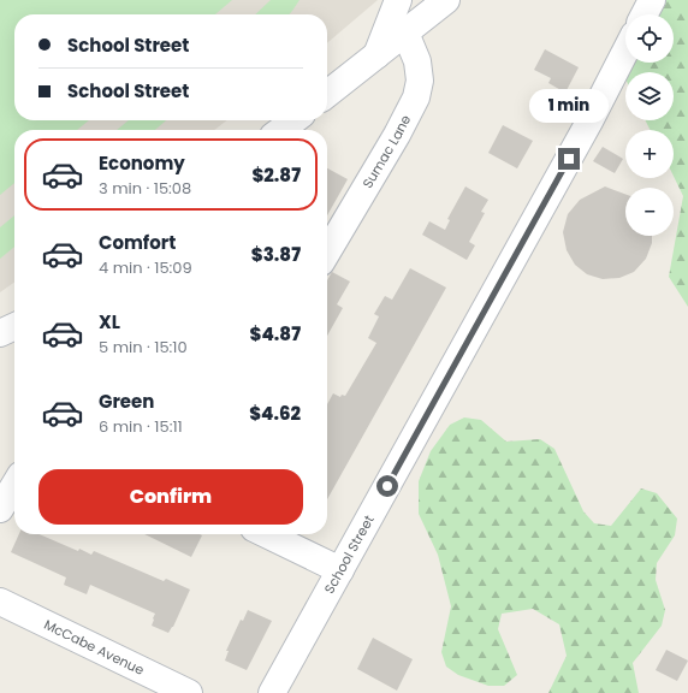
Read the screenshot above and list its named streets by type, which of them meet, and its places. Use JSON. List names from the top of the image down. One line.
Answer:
{"streets":{"street":["Sumac Lane","School Street","McCabe Avenue"]},"page":{"map_buttons":["+","−"],"banner":["School Street","School Street"],"bubble":"1 min","list":[{"name":"Economy","note":"3 min · 15:08","value":"$2.87"},{"name":"Comfort","note":"4 min · 15:09","value":"$3.87"},{"name":"XL","note":"5 min · 15:10","value":"$4.87"},{"name":"Green","note":"6 min · 15:11","value":"$4.62"}],"buttons":"Confirm"}}
